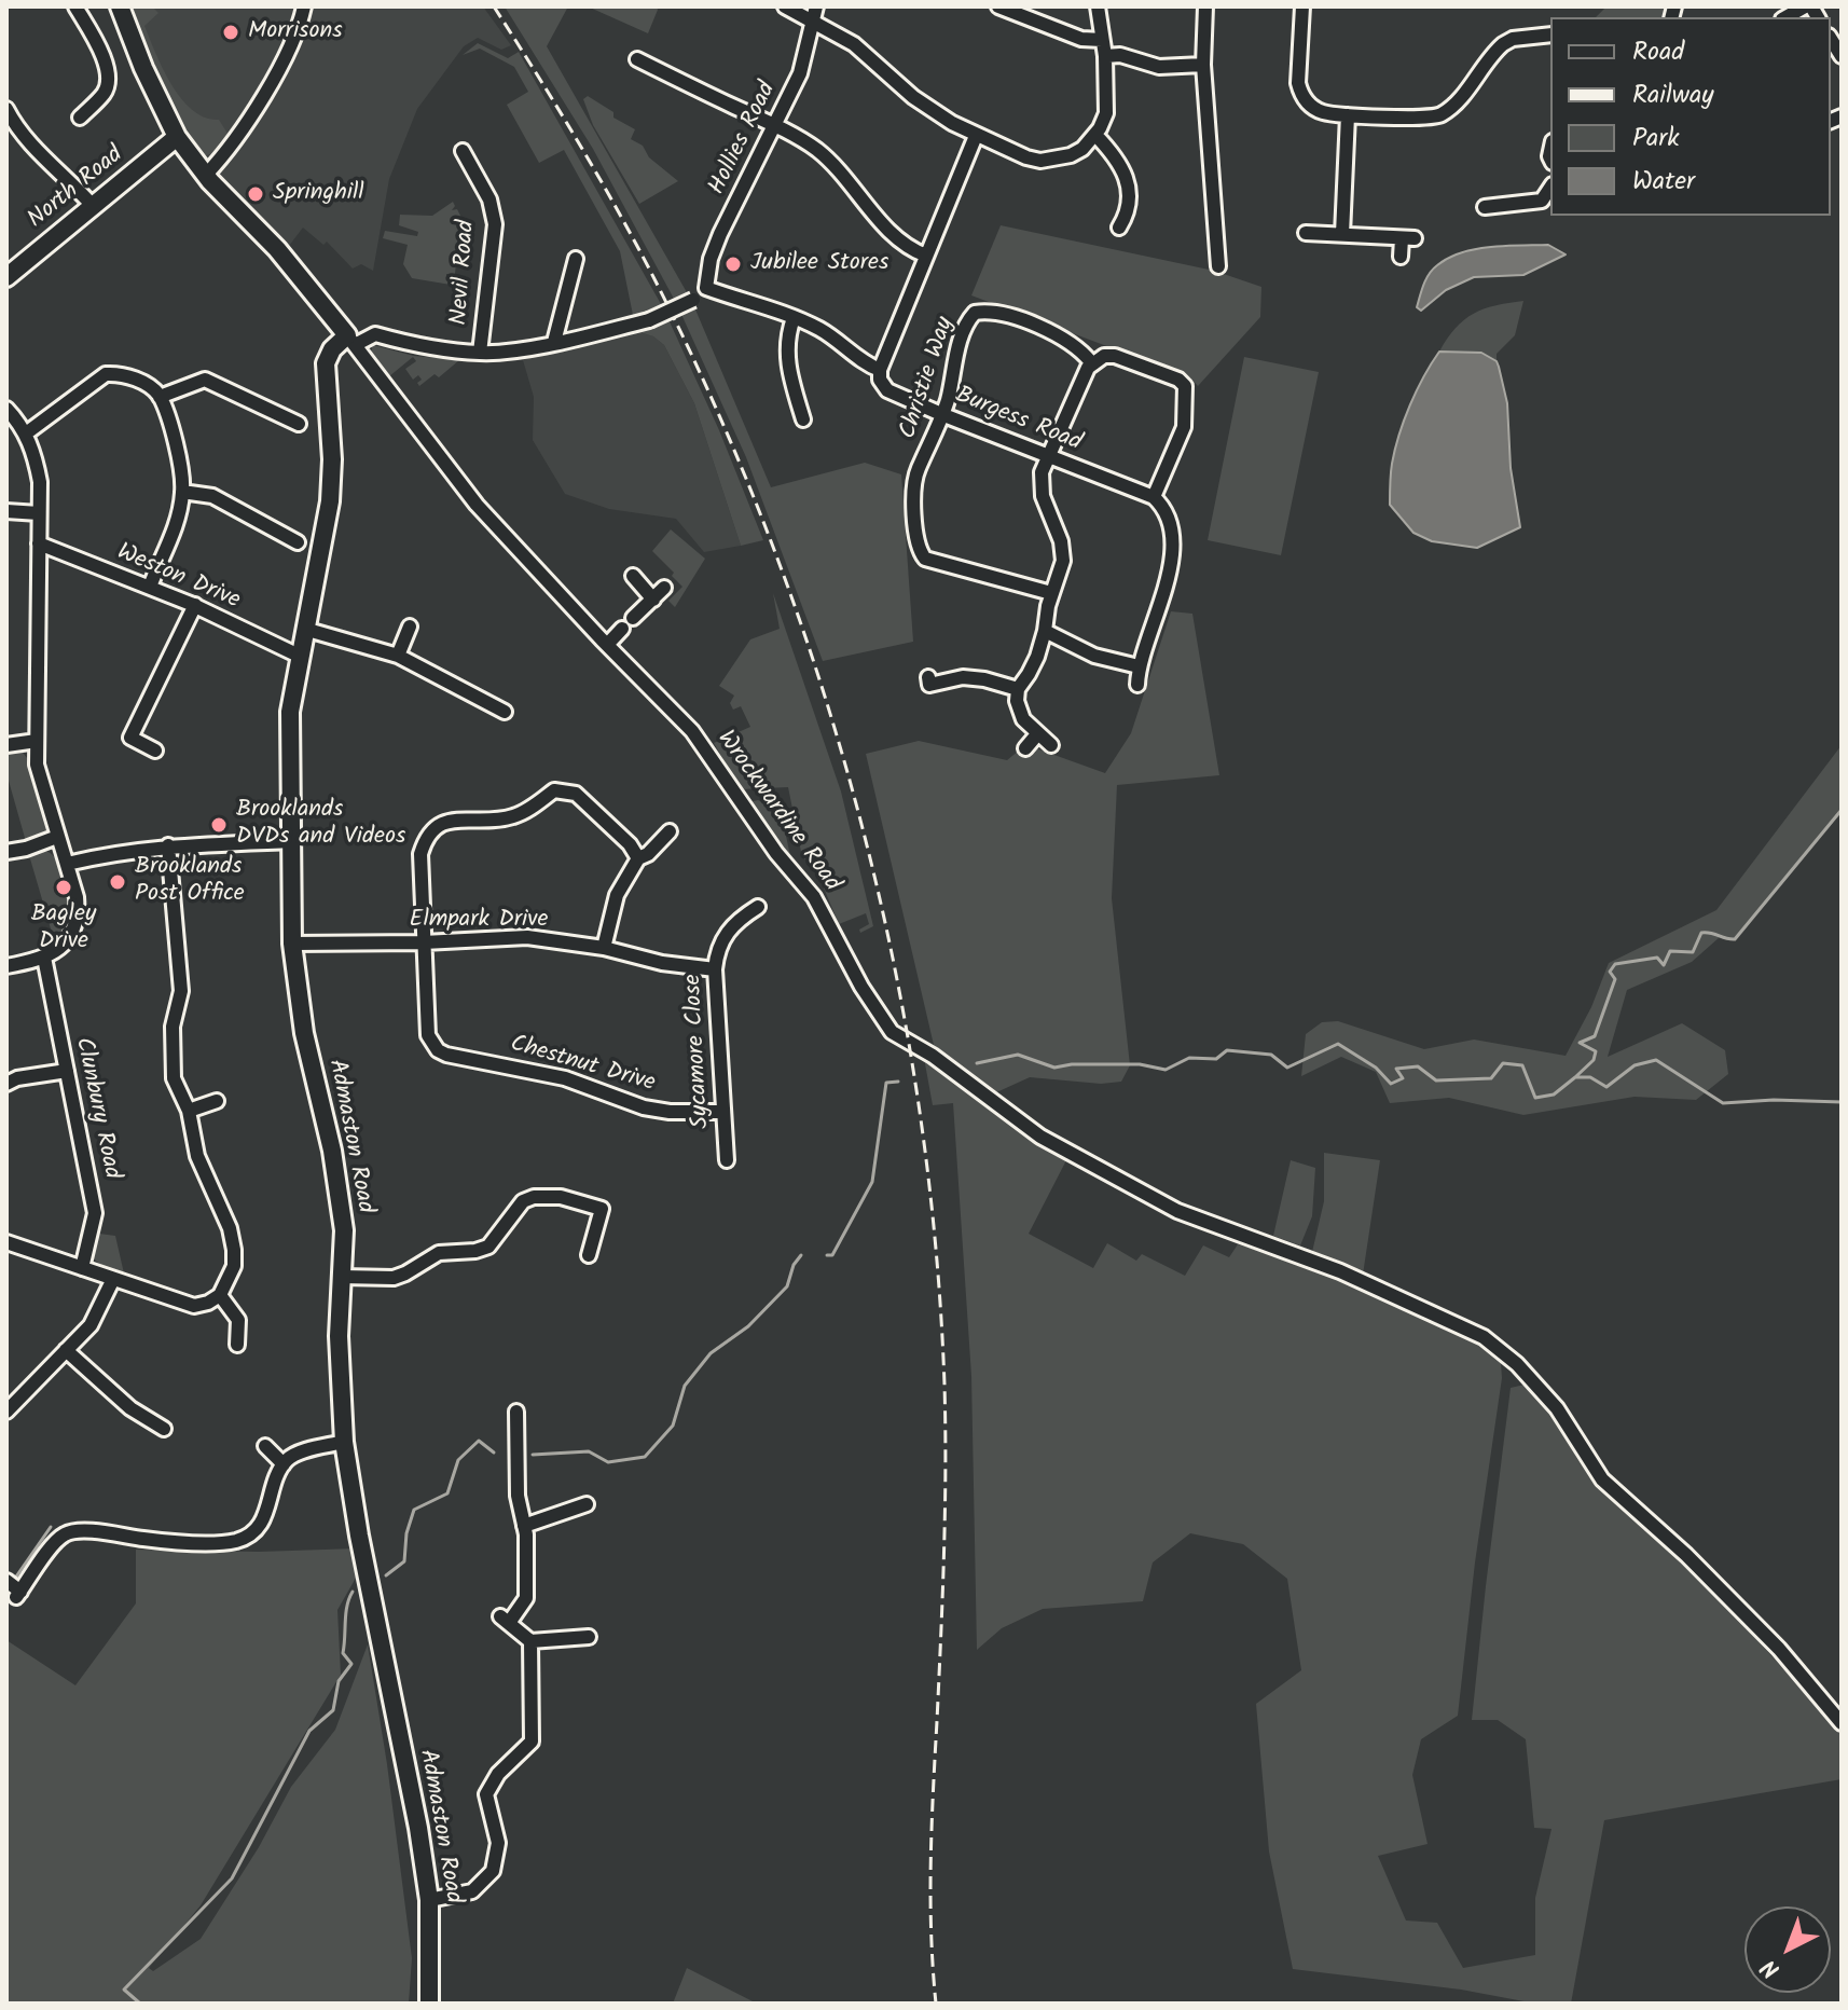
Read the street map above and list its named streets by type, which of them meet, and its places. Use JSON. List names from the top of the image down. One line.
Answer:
{"streets":{"street":["Hollies Road","North Road","Nevil Road","Christie Way","Burgess Road","Weston Drive","Wrockwardine Road","Elmpark Drive","Sycamore Close","Chestnut Drive","Clunbury Road","Admaston Road"]},"crossings":[["Hollies Road","Burgess Road"],["Christie Way","Burgess Road"],["Weston Drive","Admaston Road"],["Wrockwardine Road","Admaston Road"],["Elmpark Drive","Sycamore Close"],["Elmpark Drive","Chestnut Drive"],["Elmpark Drive","Admaston Road"],["Sycamore Close","Chestnut Drive"]],"places":["Morrisons","Springhill","Jubilee Stores","Brooklands DVDs and Videos","Brooklands Post Office","Bagley Drive"],"legend":["Road","Railway","Park","Water"],"north":"bottom left"}
